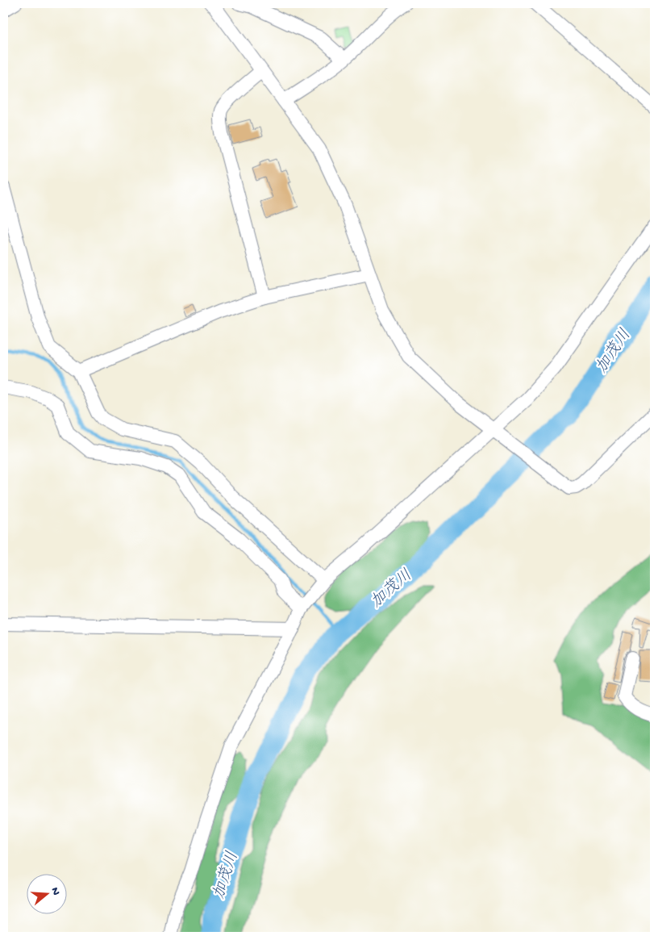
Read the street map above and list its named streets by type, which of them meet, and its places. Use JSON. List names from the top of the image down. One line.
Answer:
{"water":["加茂川"],"north":"right"}
